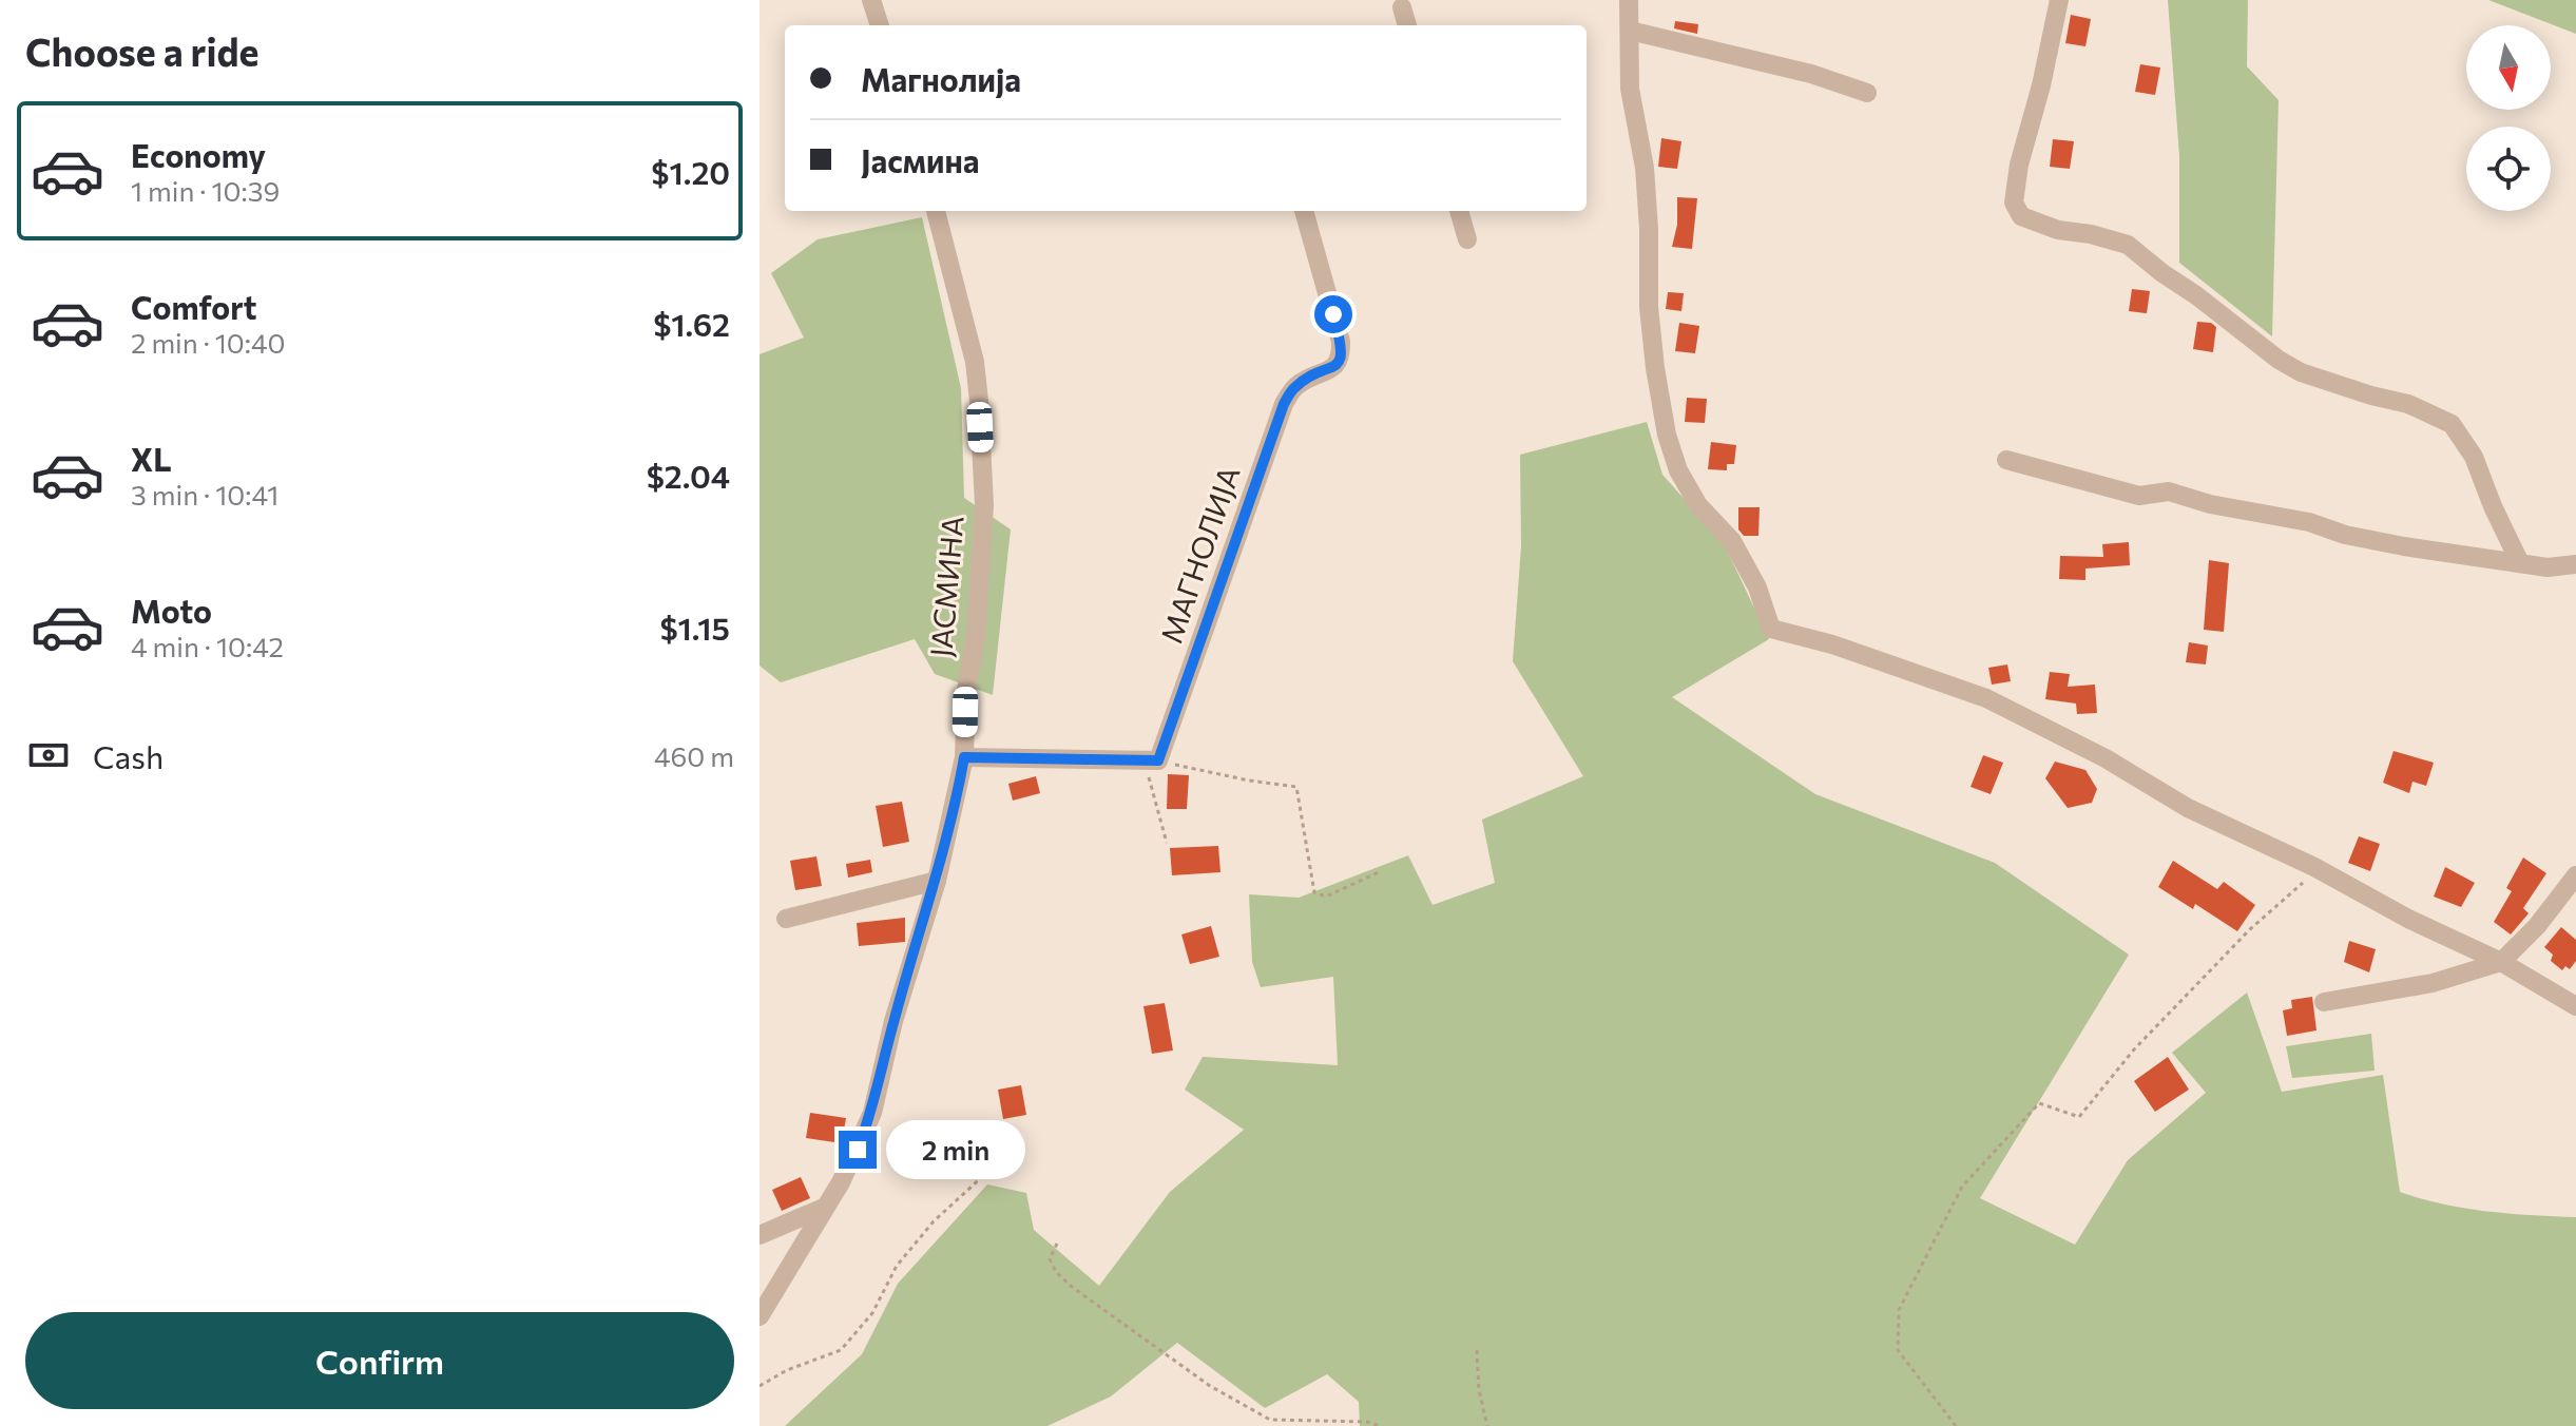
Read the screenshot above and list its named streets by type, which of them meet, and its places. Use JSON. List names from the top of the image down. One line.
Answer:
{"streets":{"street":["МАГНОЛИЈА","ЈАСМИНА"]},"north":"bottom","page":{"heading":"Choose a ride","banner":["Магнолија","Јасмина"],"list":[{"name":"Economy","note":"1 min · 10:39","value":"$1.20"},{"name":"Comfort","note":"2 min · 10:40","value":"$1.62"},{"name":"XL","note":"3 min · 10:41","value":"$2.04"},{"name":"Moto","note":"4 min · 10:42","value":"$1.15"}],"pay":["Cash","460 m"],"bubble":"2 min","buttons":"Confirm"}}
